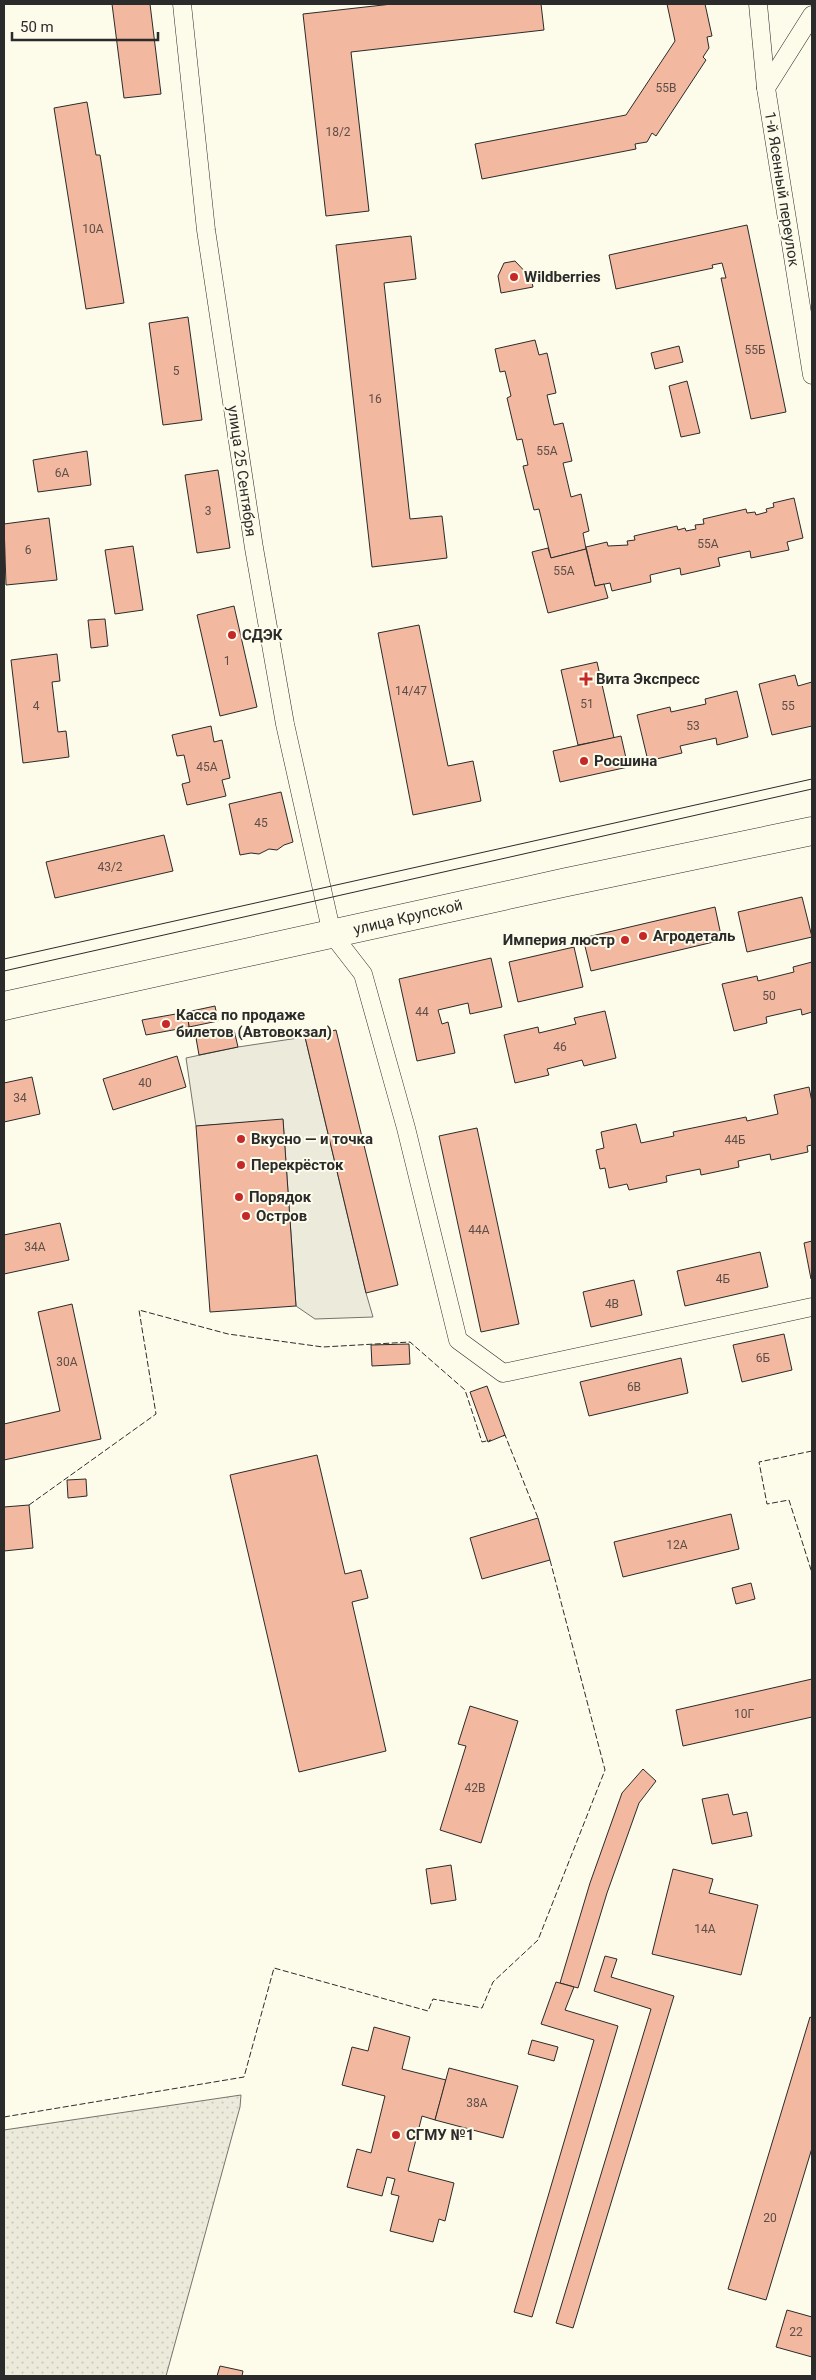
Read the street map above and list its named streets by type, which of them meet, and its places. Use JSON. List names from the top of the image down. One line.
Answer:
{"streets":{"main road":["улица Крупской"],"street":["1-й Ясенный переулок","улица 25 Сентября"]},"crossings":[["улица 25 Сентября","улица Крупской"]],"places":{"other":["Wildberries","СДЭК","Росшина","Агродеталь","Империя люстр","Касса по продаже билетов (Автовокзал)","Вкусно — и точка","Перекрёсток","Порядок","Остров","СГМУ №1"],"health":["Вита Экспресс"]},"house_numbers":["55В","18/2","10А","55Б","5","16","55А","6А","3","55А","6","55А","1","14/47","51","4","55","53","45А","45","43/2","50","44","46","40","34","44Б","44А","34А","4Б","4В","6Б","30А","6В","12А","10Г","42В","14А","38А","20","22"],"scale_bar":"50 m"}
